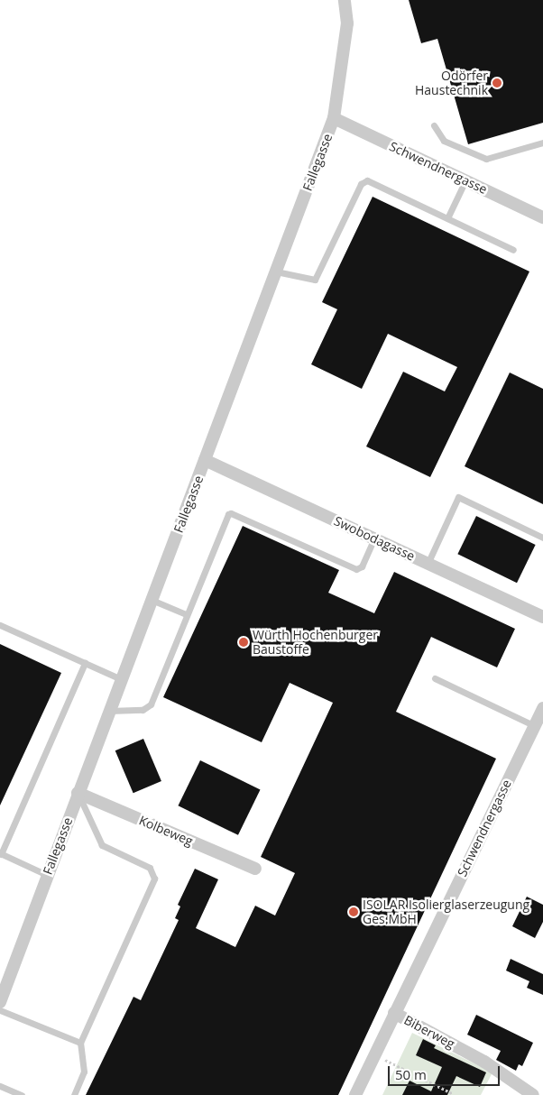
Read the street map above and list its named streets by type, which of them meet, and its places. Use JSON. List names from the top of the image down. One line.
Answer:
{"streets":{"street":["Fallegasse","Schwendnergasse","Swobodagasse","Kolbeweg","Biberweg"]},"crossings":[["Fallegasse","Schwendnergasse"],["Fallegasse","Swobodagasse"],["Fallegasse","Kolbeweg"],["Schwendnergasse","Biberweg"]],"places":["Odörfer Haustechnik","Würth Hochenburger Baustoffe","ISOLAR Isolierglaserzeugung Ges.MbH"],"scale_bar":"50 m"}
